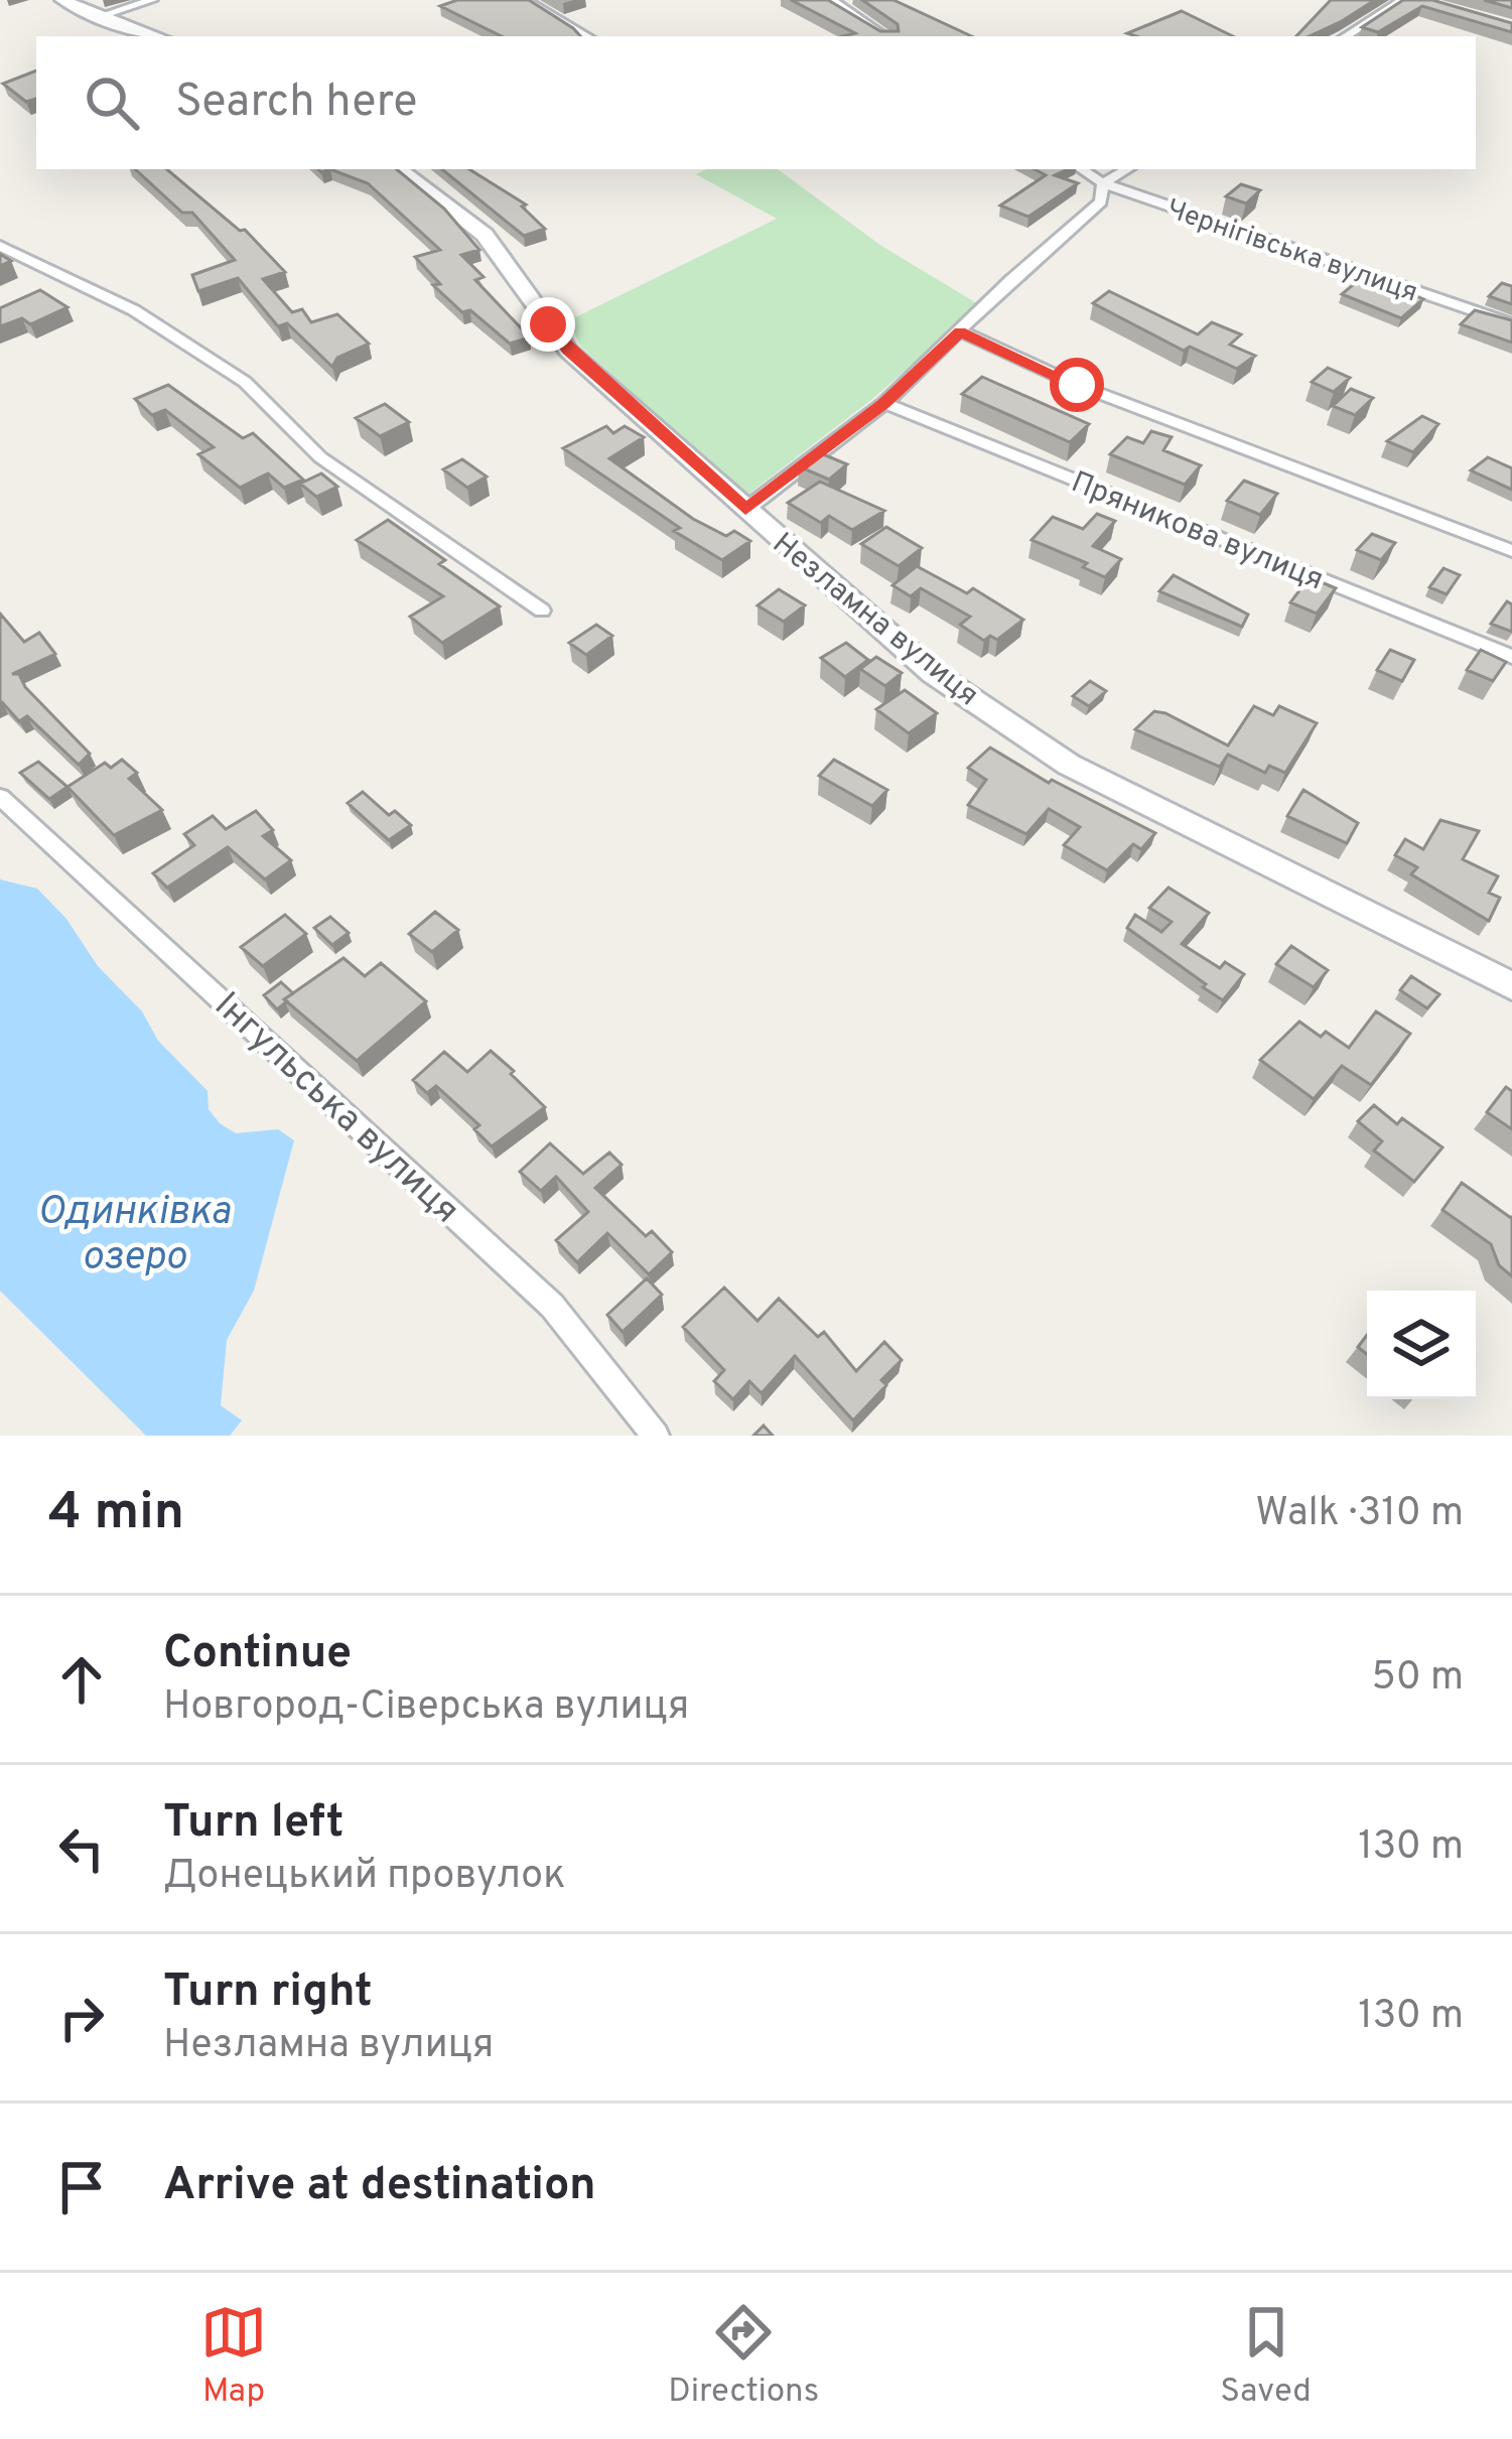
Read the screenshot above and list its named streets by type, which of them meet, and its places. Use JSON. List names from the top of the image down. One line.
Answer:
{"streets":{"street":["Чернігівська вулиця","Пряникова вулиця","Незламна вулиця","Інгульська вулиця"]},"water":["Одинківка озеро"],"page":{"search":"Search here","heading":["4 min","Walk · 310 m"],"list":[["Continue","Новгород-Сіверська вулиця","50 m"],["Turn left","Донецький провулок","130 m"],["Turn right","Незламна вулиця","130 m"],"Arrive at destination"],"nav":["Map","Directions","Saved"]}}
